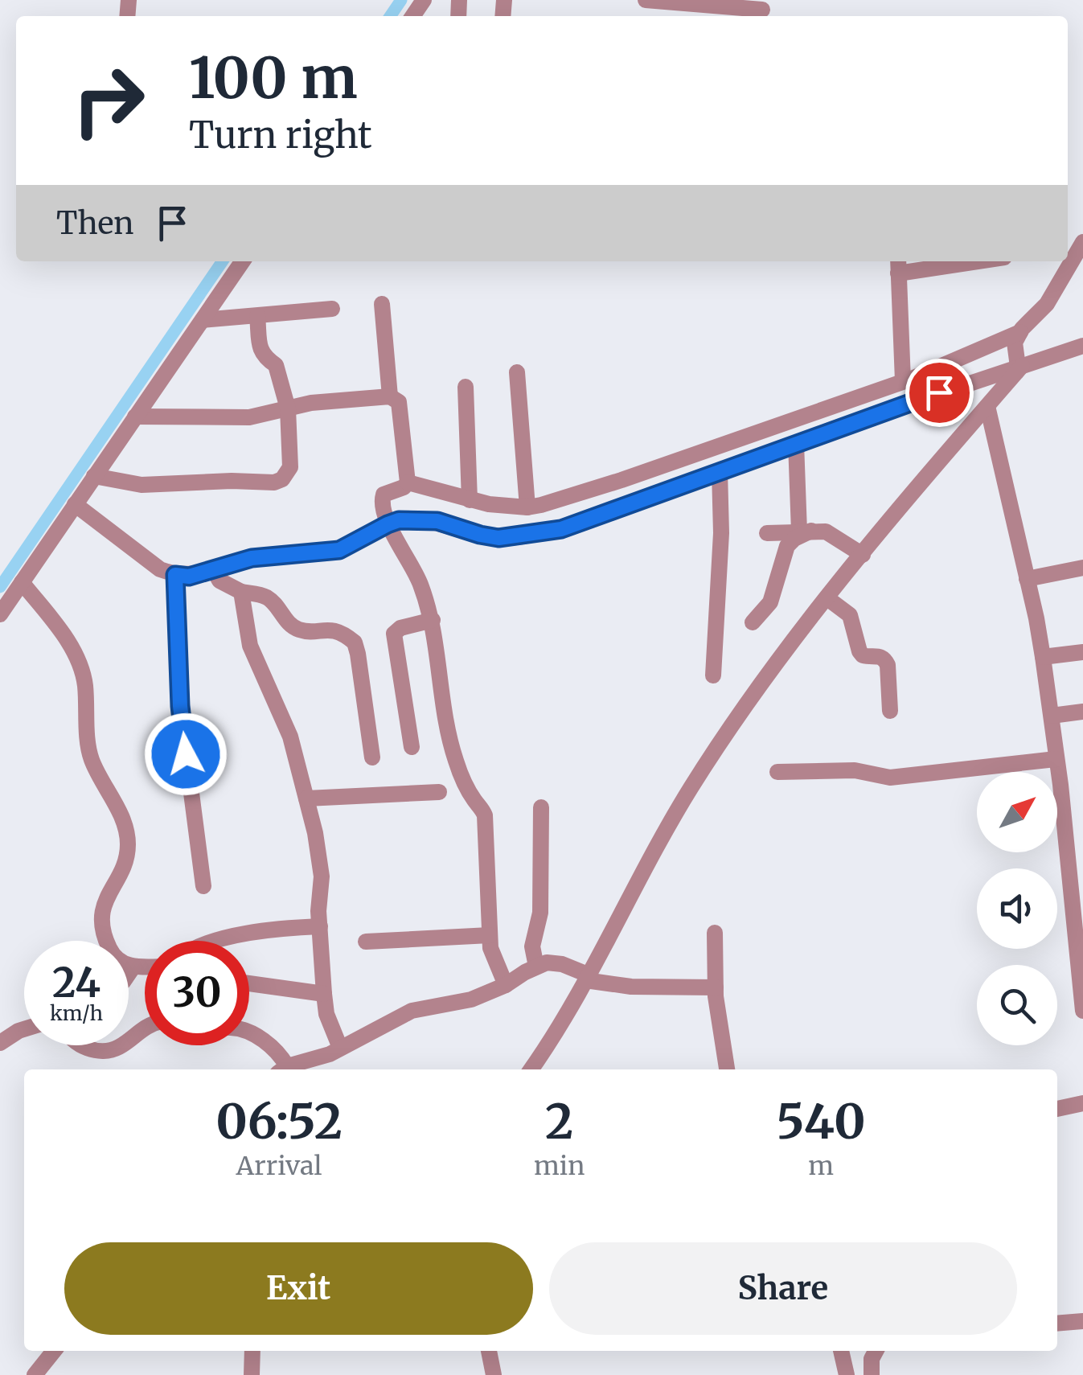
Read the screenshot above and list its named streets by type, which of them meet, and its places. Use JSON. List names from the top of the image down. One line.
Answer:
{"north":"top right","page":{"turn":["100 m","Turn right"],"then":"Then","speed":"24 km/h","limit":"30","eta":["06:52","Arrival","2","min","540","m"],"buttons":["Exit","Share"]}}
